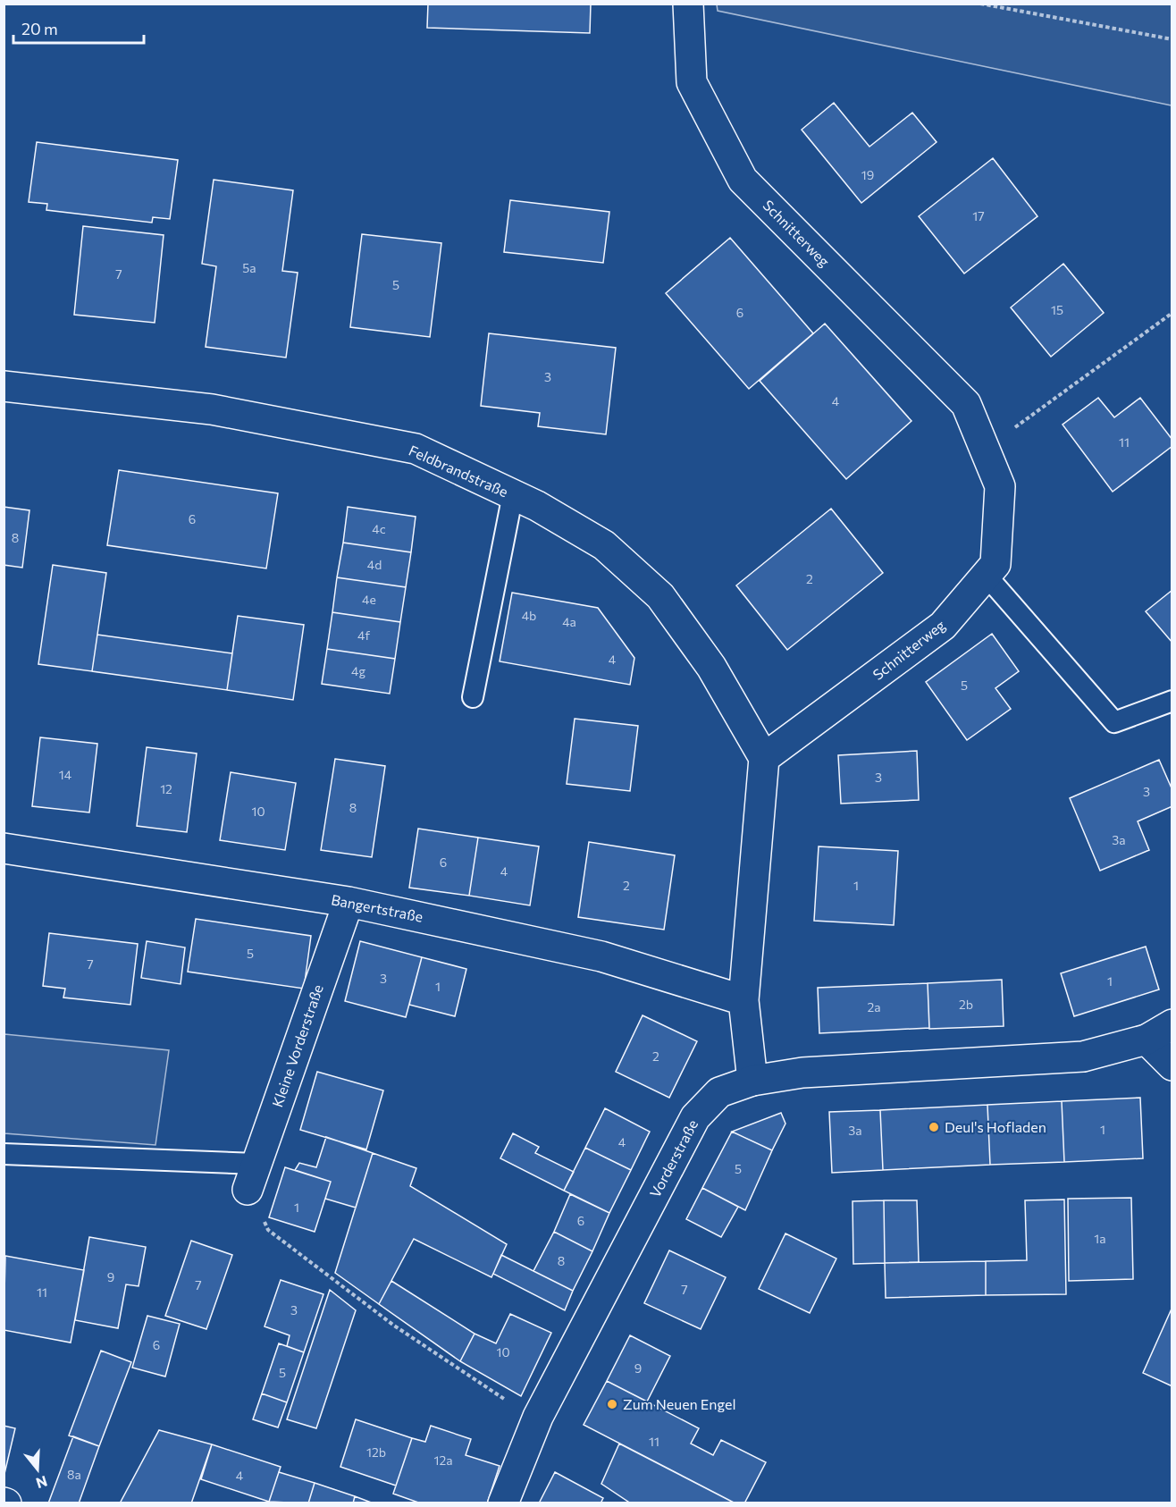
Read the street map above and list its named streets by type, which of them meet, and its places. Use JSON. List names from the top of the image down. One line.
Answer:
{"streets":{"street":["Schnitterweg","Feldbrandstraße","Bangertstraße","Kleine Vorderstraße","Vorderstraße"]},"crossings":[["Schnitterweg","Feldbrandstraße"],["Bangertstraße","Kleine Vorderstraße"]],"places":["Deul's Hofladen","Zum Neuen Engel"],"house_numbers":["19","17","5a","7","5","15","6","3","4","11","6","4c","8","4d","2","4e","4b","4a","4f","4","4g","5","14","3","12","3","8","10","3a","6","4","2","1","5","7","3","1","1","2b","2a","2","1","3a","4","5","1","6","1a","8","9","7","7","11","3","6","10","9","5","11","12b","12a","8a","4"],"scale_bar":"20 m","north":"bottom"}
